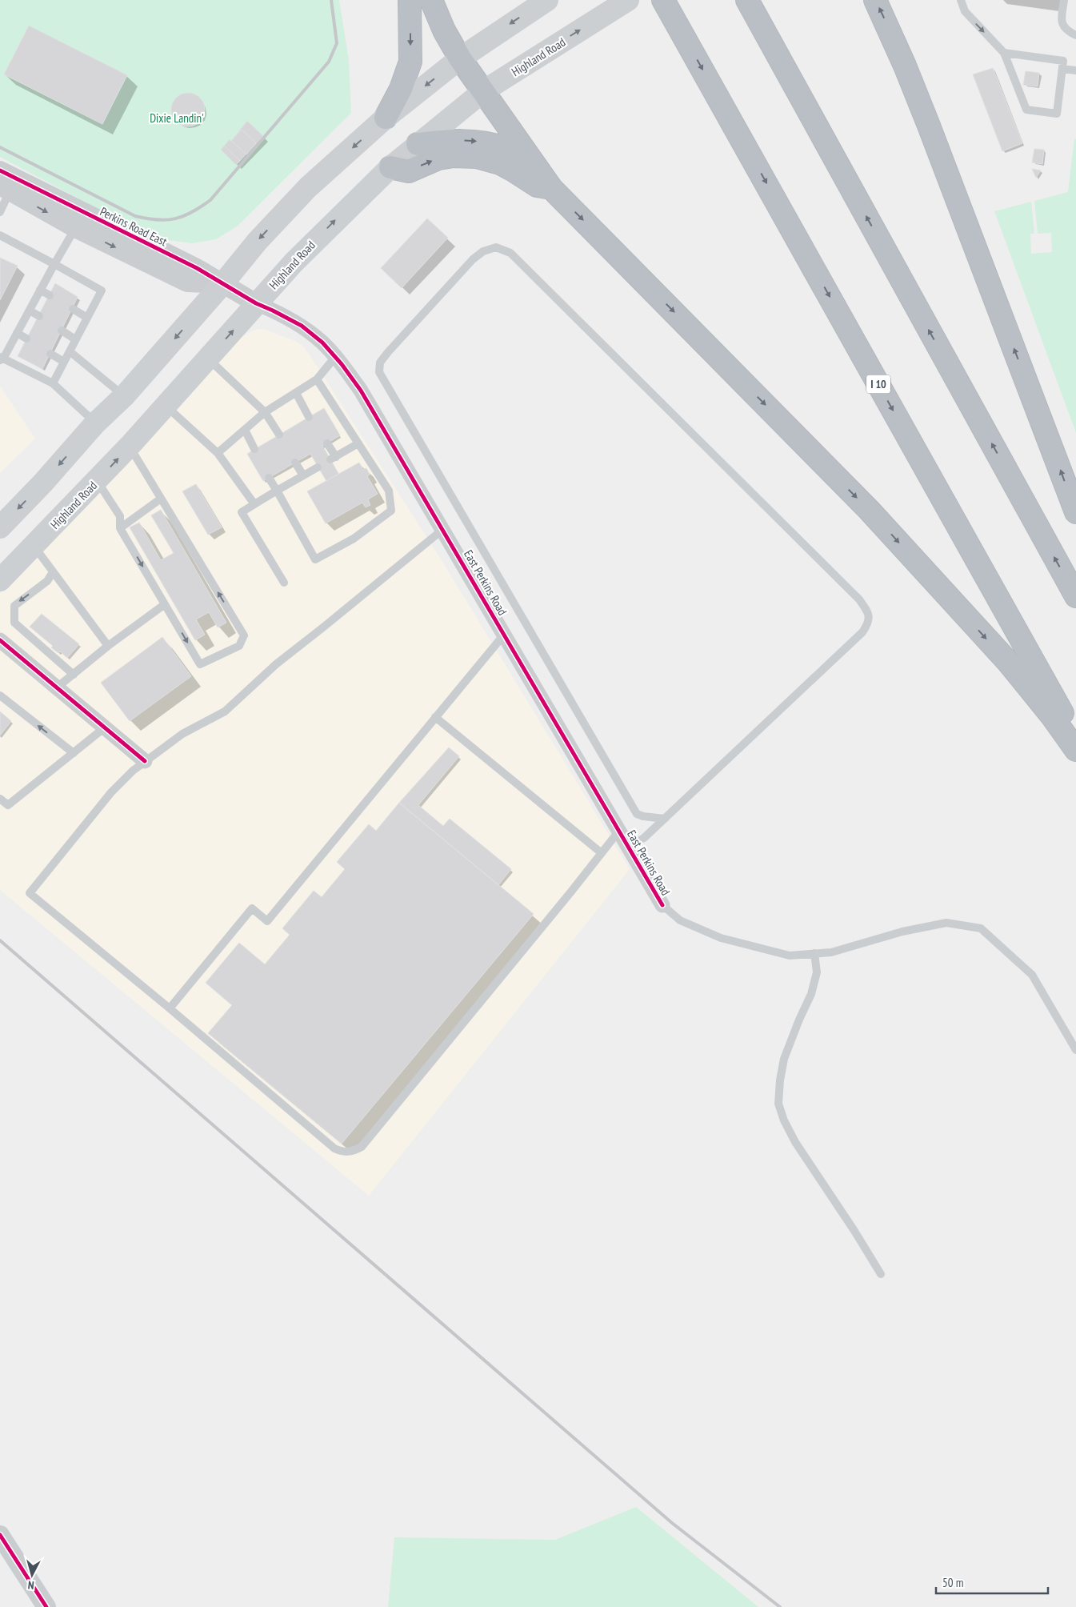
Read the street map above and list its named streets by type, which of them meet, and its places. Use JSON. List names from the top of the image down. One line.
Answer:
{"streets":{"highway":["I 10"],"main road":["Highland Road"],"street":["Perkins Road East","East Perkins Road"]},"crossings":[["Highland Road","Perkins Road East"],["Highland Road","East Perkins Road"],["Perkins Road East","East Perkins Road"]],"parks":["Dixie Landin'"],"scale_bar":"50 m","north":"bottom"}
